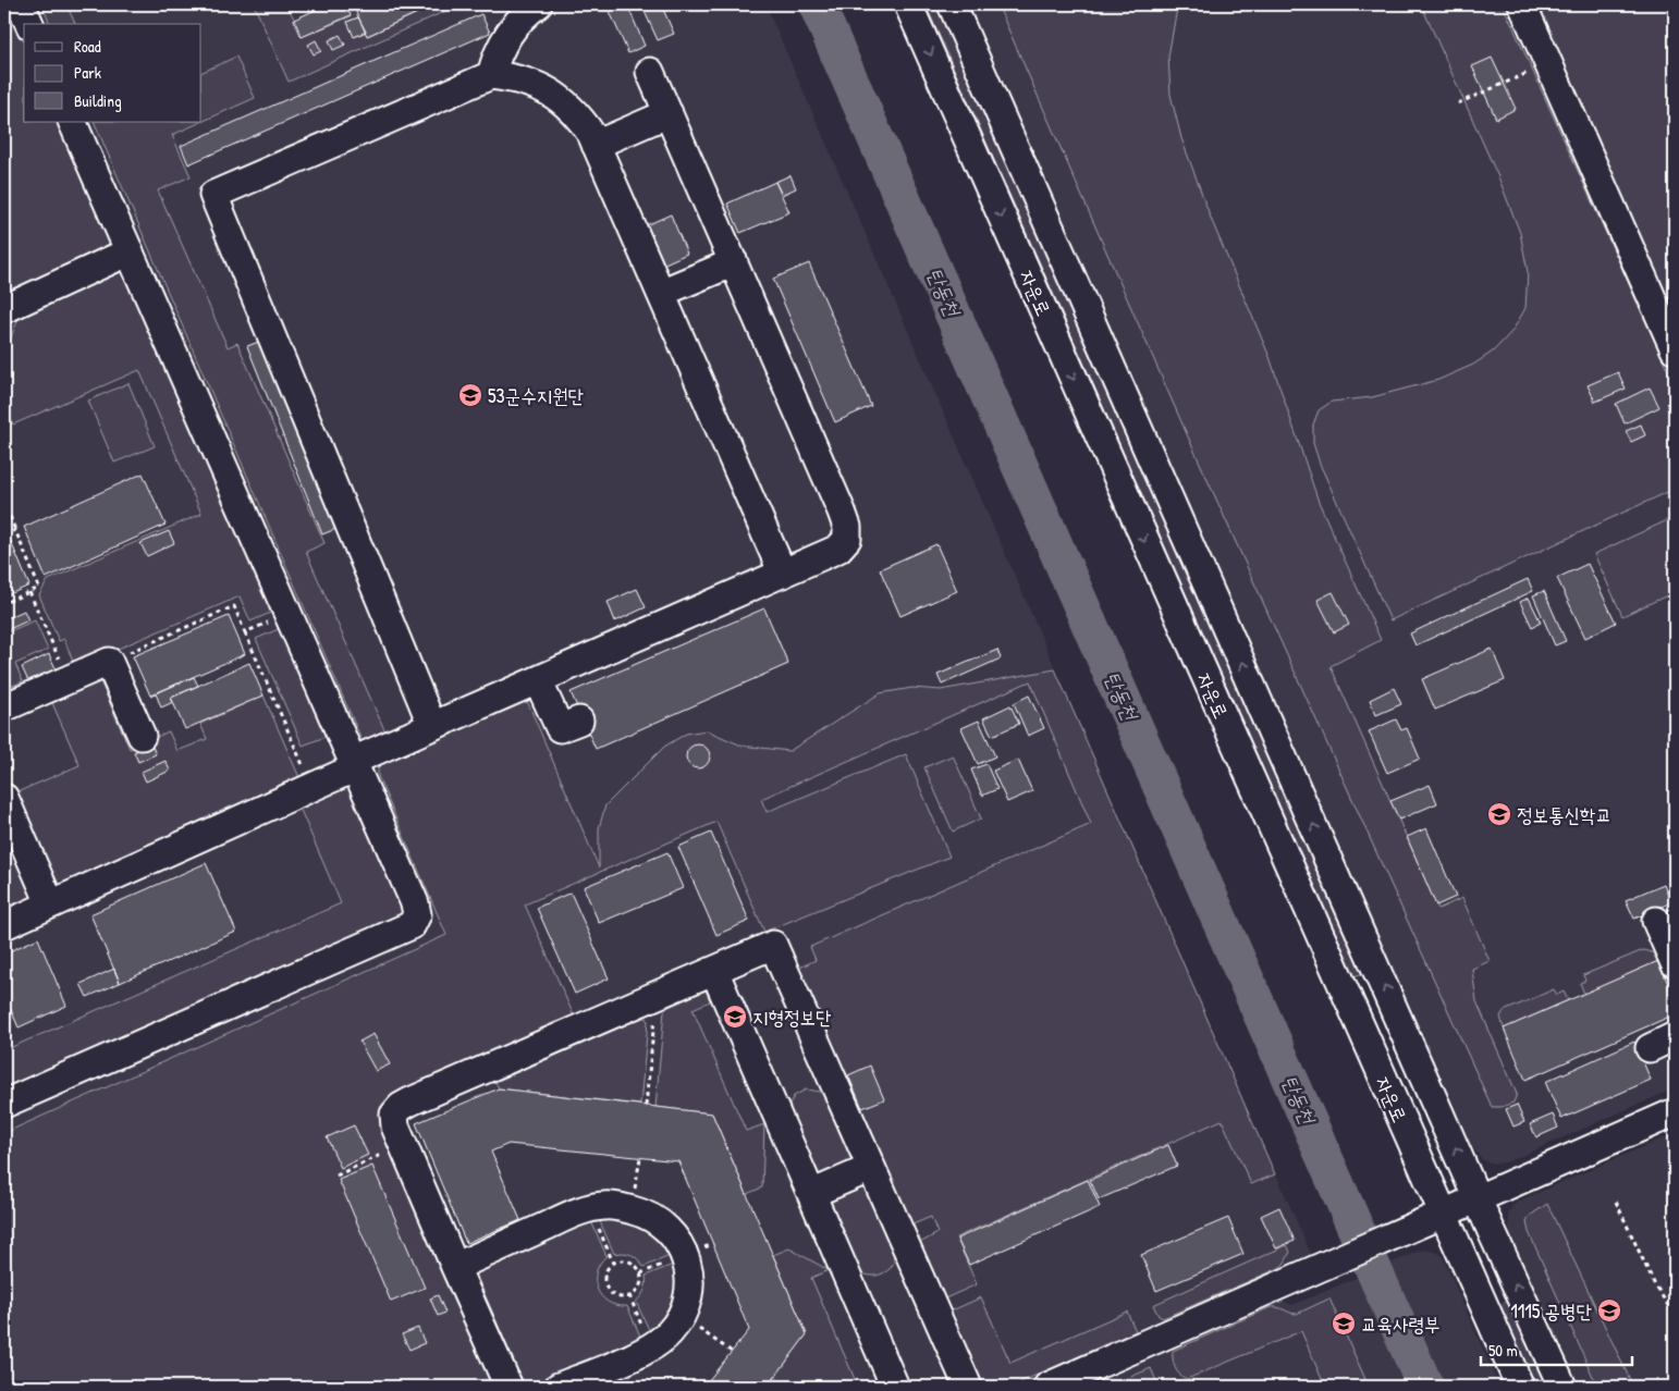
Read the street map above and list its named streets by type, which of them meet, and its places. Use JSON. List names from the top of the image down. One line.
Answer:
{"streets":{"street":["자운로"]},"water":["탄동천"],"places":{"school or university":["53군수지원단","정보통신학교","지형정보단","1115 공병단","교육사령부"]},"legend":["Road","Park","Building"],"scale_bar":"50 m"}
